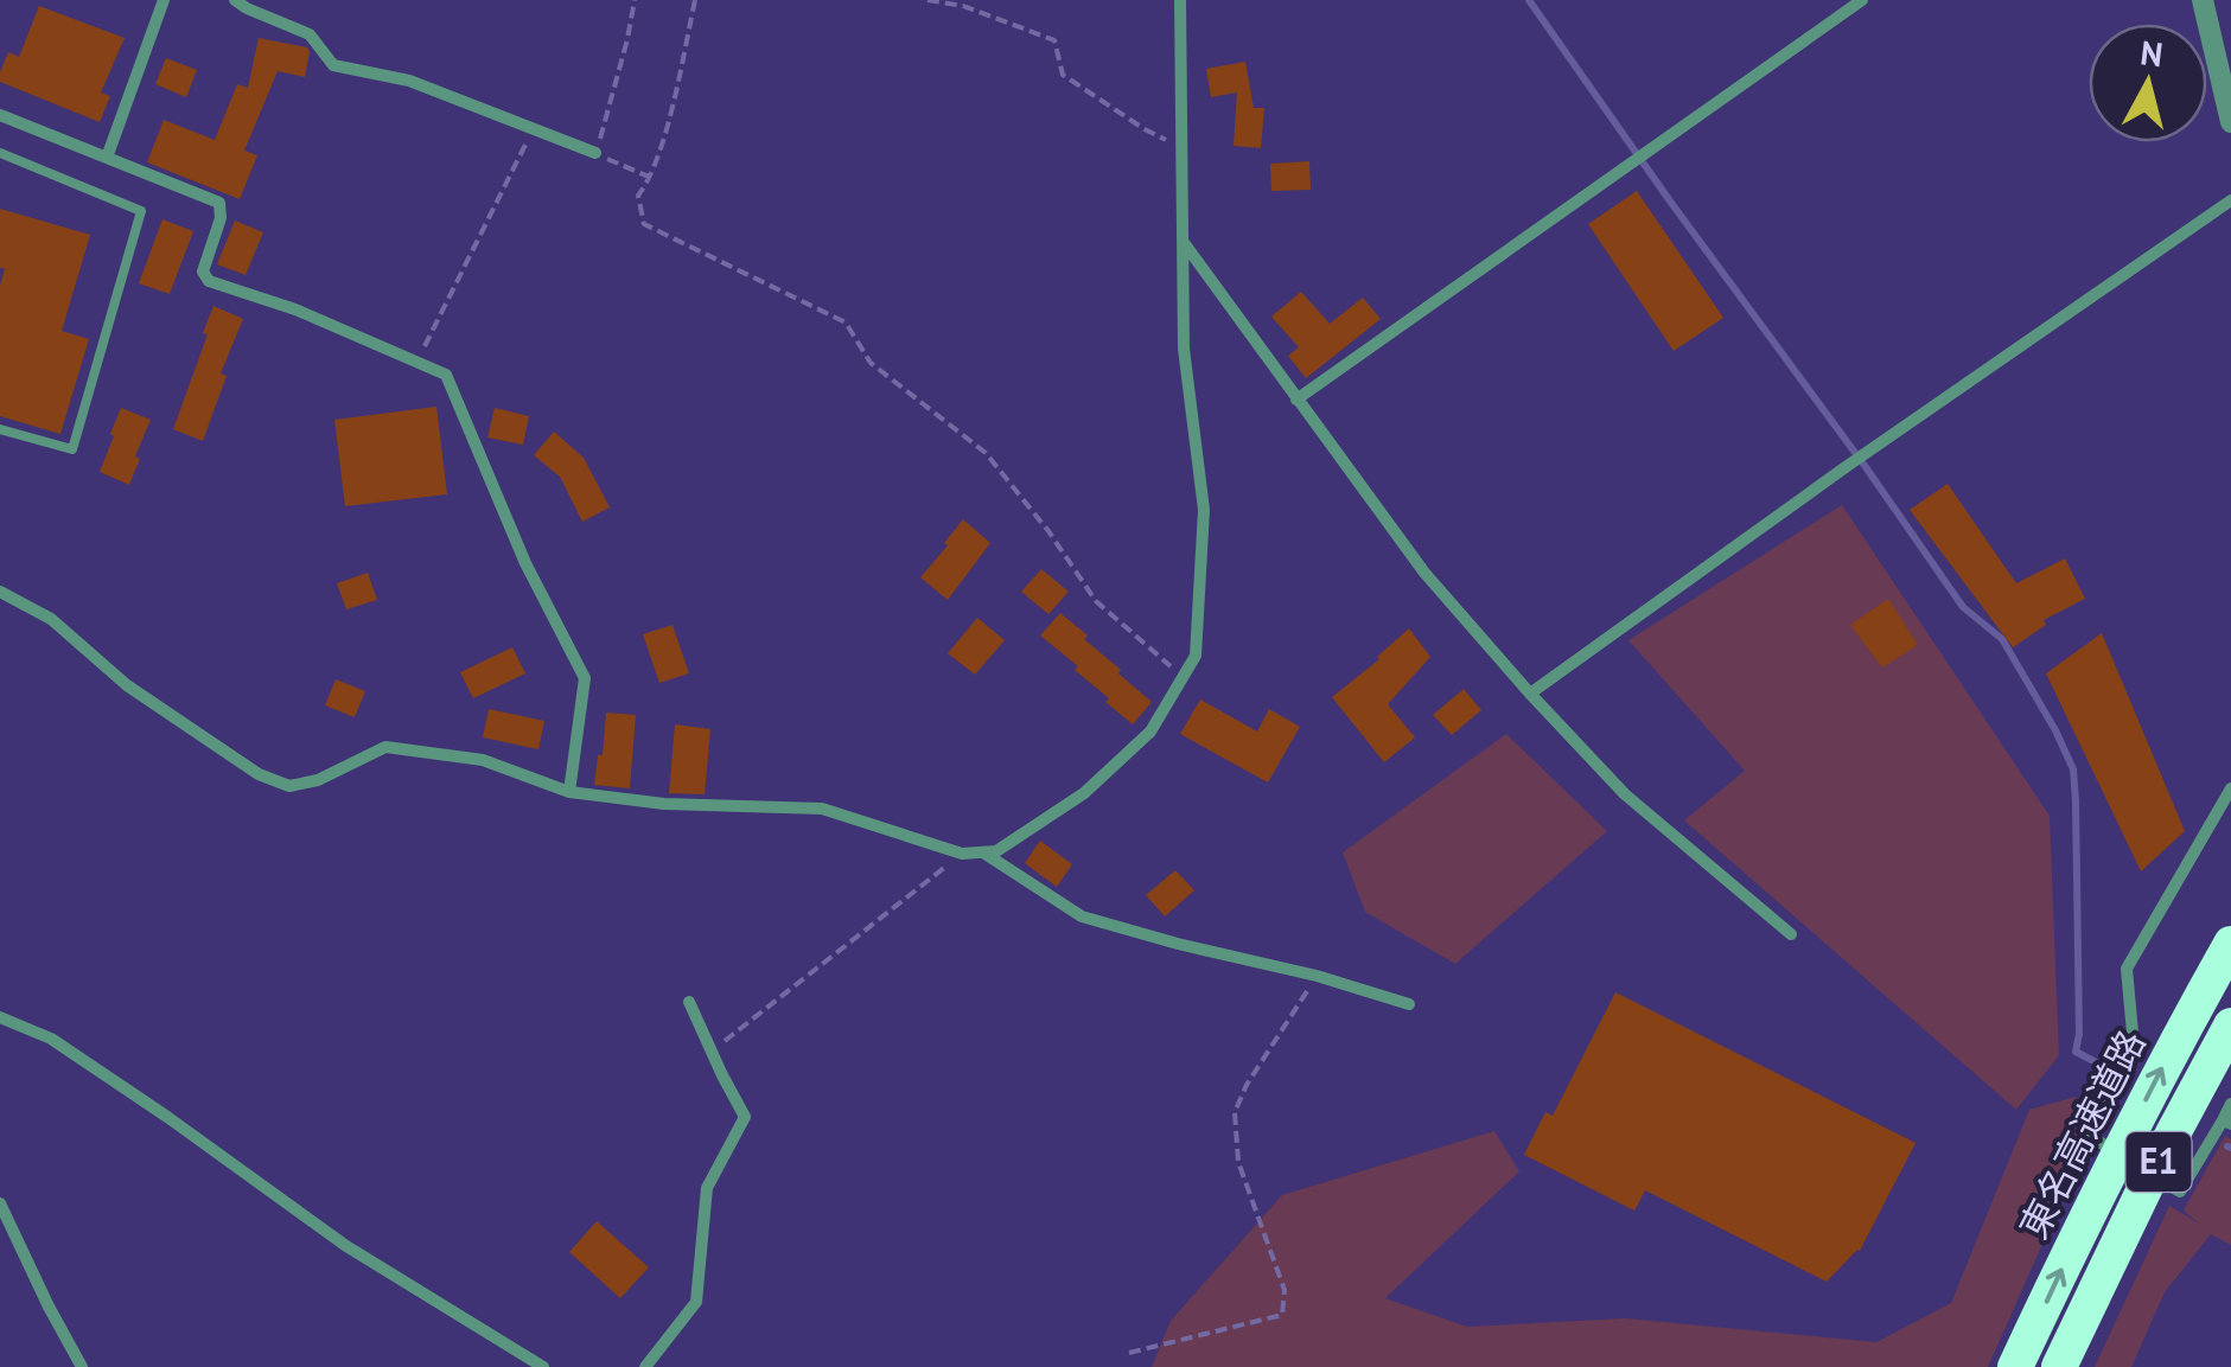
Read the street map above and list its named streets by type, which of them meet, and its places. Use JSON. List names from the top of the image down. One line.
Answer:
{"streets":{"highway":["東名高速道路","E1"]},"north":"top"}
